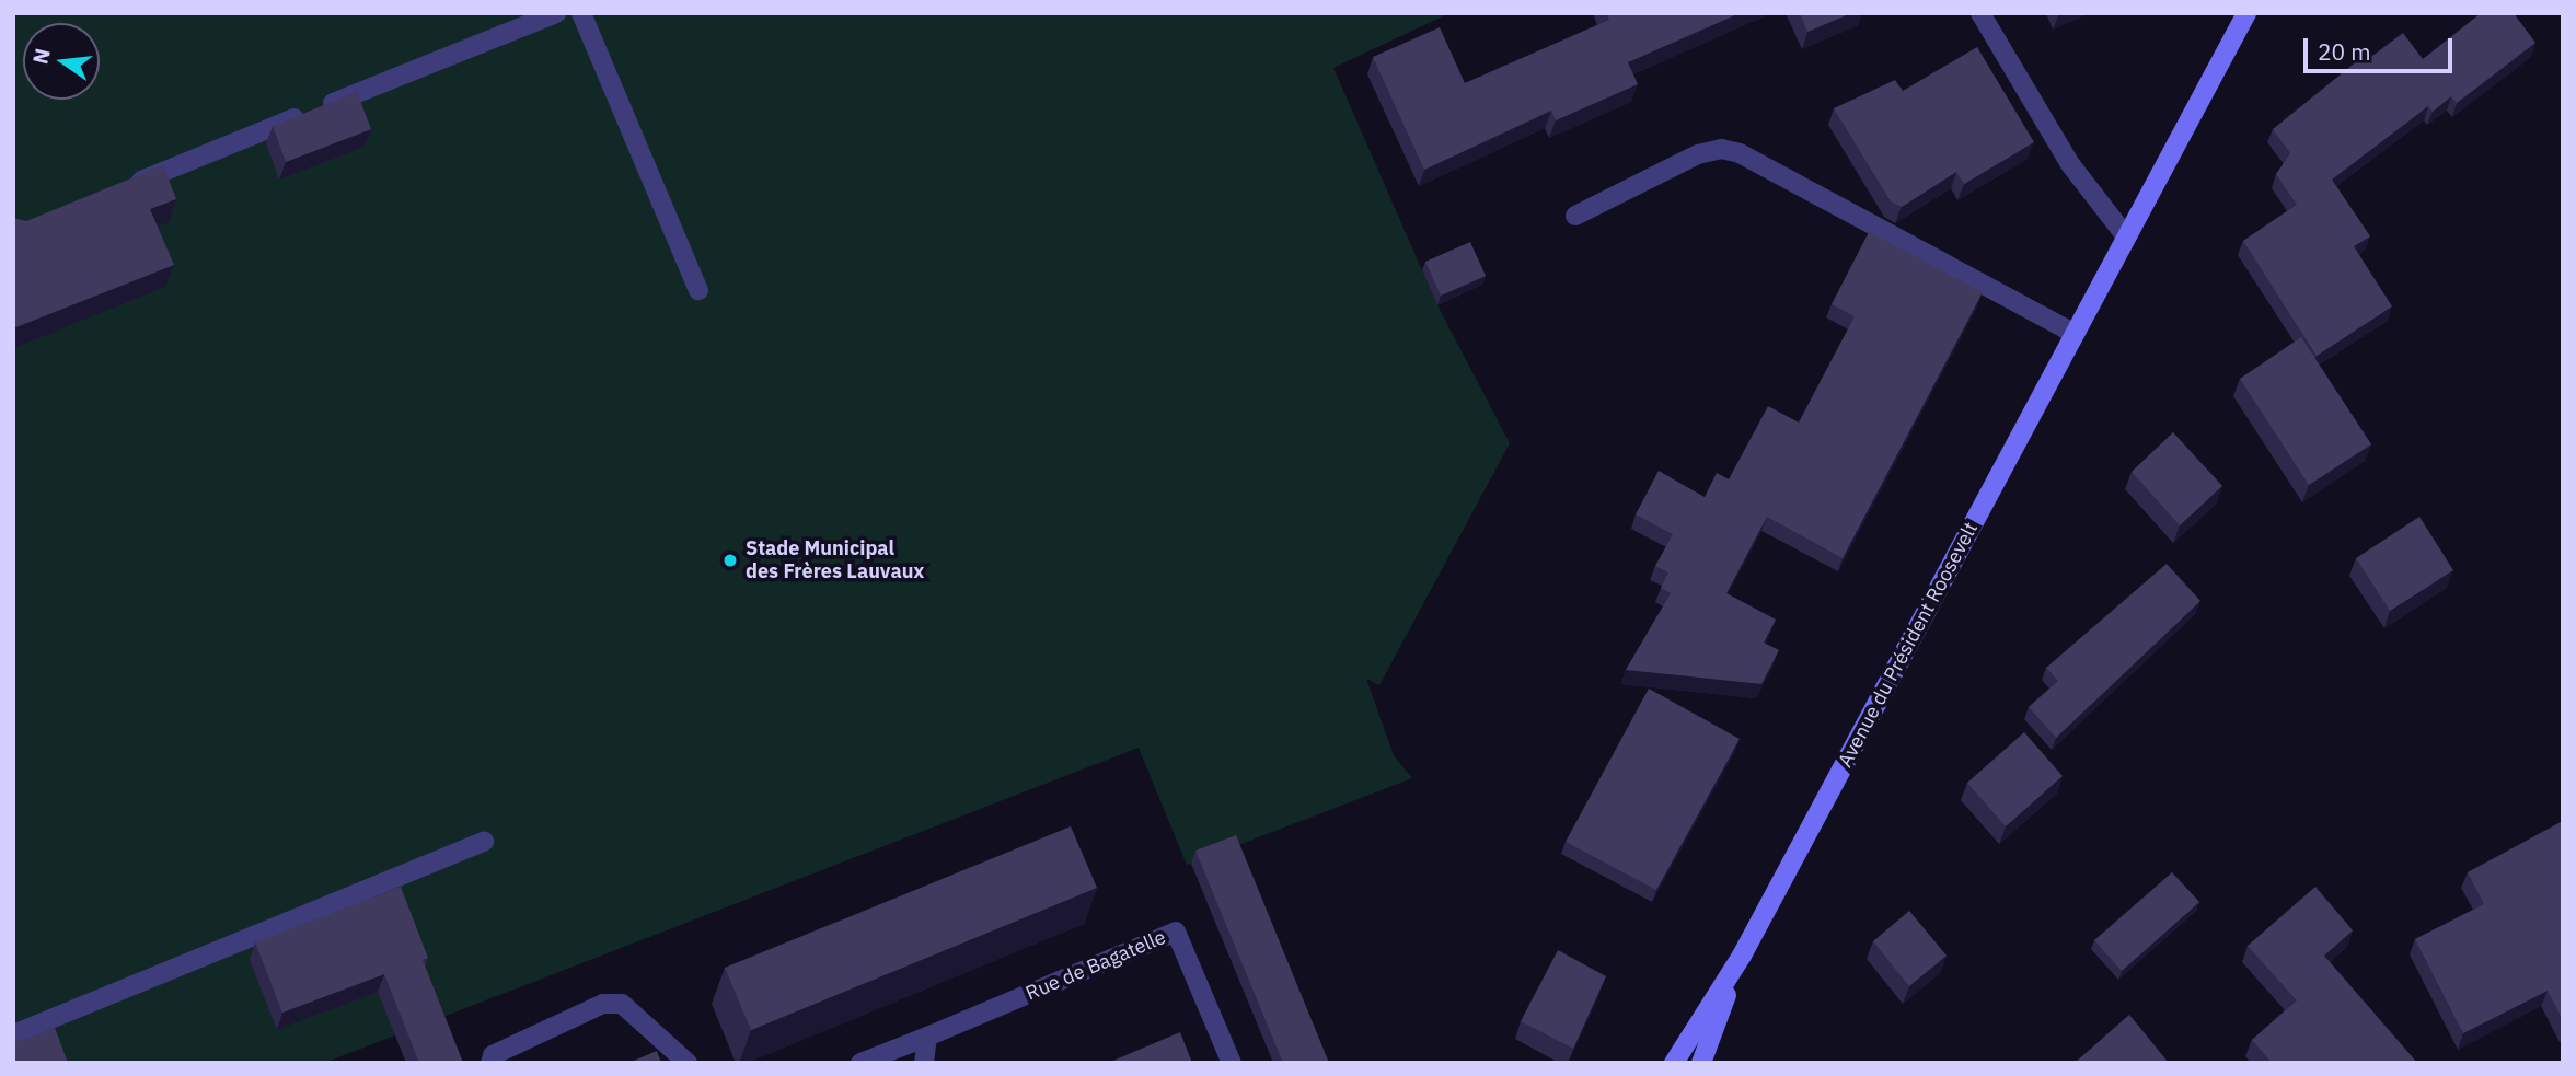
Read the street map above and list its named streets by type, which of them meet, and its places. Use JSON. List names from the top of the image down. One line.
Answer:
{"streets":{"main road":["Avenue du Président Roosevelt"],"street":["Rue de Bagatelle"]},"places":["Stade Municipal des Frères Lauvaux"],"scale_bar":"20 m","north":"left"}
